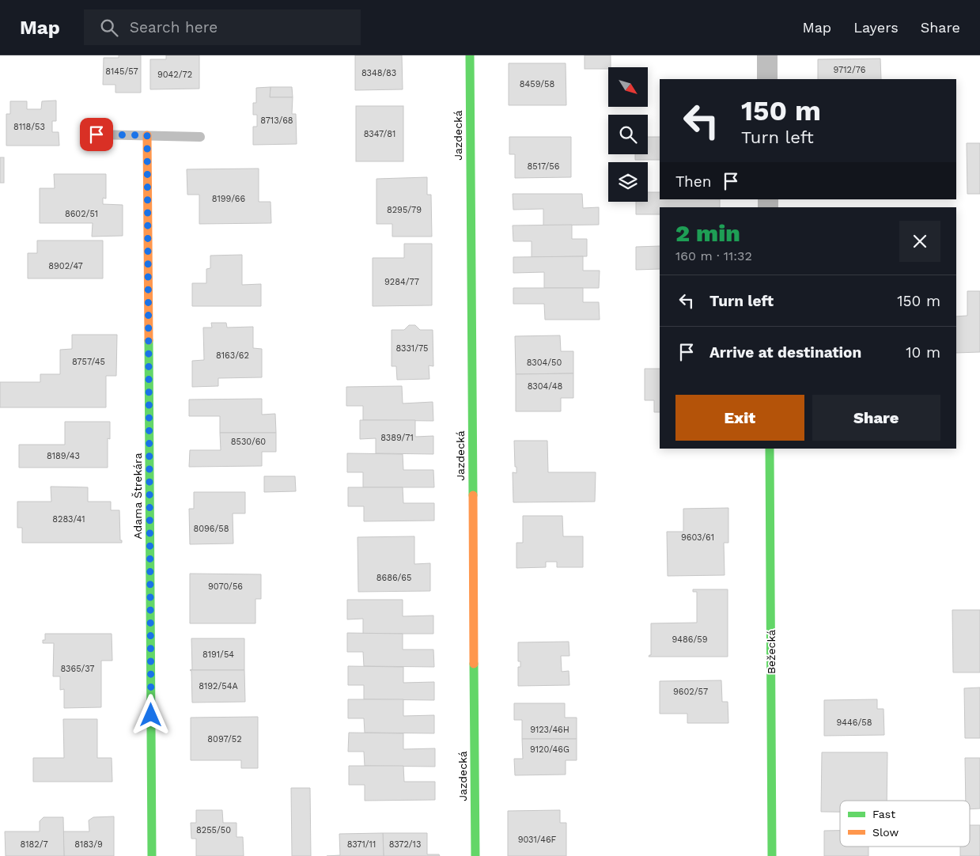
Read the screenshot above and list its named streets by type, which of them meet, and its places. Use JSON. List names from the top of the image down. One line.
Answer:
{"streets":{"street":["Jazdecká","Adama Štrekára","Bežecká"]},"house_numbers":["9712/76","8145/57","8348/83","9042/72","8459/58","8713/68","8118/53","8347/81","8517/56","8199/66","8295/79","8602/51","8902/47","9284/77","8331/75","8163/62","8757/45","8304/50","8304/48","8389/71","8530/60","8189/43","8283/41","8096/58","9603/61","8686/65","9070/56","9486/59","8191/54","8365/37","8192/54A","9602/57","9446/58","9123/46H","8097/52","9120/46G","8255/50","9031/46F","8182/7","8183/9","8371/11","8372/13"],"legend":["Fast","Slow"],"north":"bottom right","page":{"header":"Map","search":"Search here","nav":["Map","Layers","Share"],"turn":["150 m","Turn left"],"then":"Then","heading":["2 min","160 m · 11:32"],"list":[{"name":"Turn left","value":"150 m"},{"name":"Arrive at destination","value":"10 m"}],"buttons":["Exit","Share"]}}
